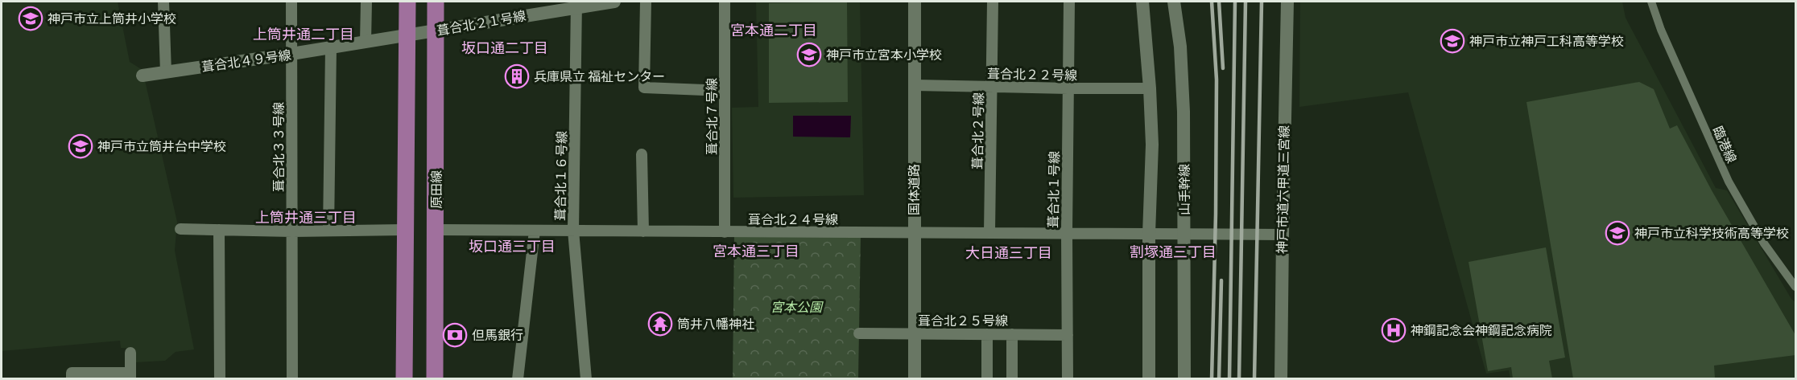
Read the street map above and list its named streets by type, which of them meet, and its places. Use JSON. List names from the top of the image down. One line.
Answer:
{"streets":{"main road":["原田線"],"street":["葺合北２１号線","葺合北４９号線","葺合北２２号線","葺合北７号線","葺合北２号線","臨港線","葺合北３３号線","葺合北１６号線","国体道路","葺合北１号線","山手幹線","神戸市道六甲道三宮線","葺合北２４号線","葺合北２５号線"]},"crossings":[["葺合北２１号線","葺合北４９号線"],["葺合北２１号線","葺合北１６号線"],["葺合北２１号線","原田線"],["葺合北４９号線","葺合北３３号線"],["葺合北２２号線","葺合北２号線"],["葺合北２２号線","国体道路"],["葺合北２２号線","葺合北１号線"],["葺合北７号線","葺合北２４号線"],["葺合北２号線","葺合北２４号線"],["葺合北１６号線","葺合北２４号線"],["原田線","葺合北２４号線"],["国体道路","葺合北２４号線"],["国体道路","葺合北２５号線"],["葺合北１号線","葺合北２４号線"],["葺合北１号線","葺合北２５号線"],["山手幹線","葺合北２４号線"],["神戸市道六甲道三宮線","葺合北２４号線"]],"districts":["宮本通二丁目","上筒井通二丁目","坂口通二丁目","上筒井通三丁目","坂口通三丁目","宮本通三丁目","割塚通三丁目","大日通三丁目"],"parks":["宮本公園"],"places":{"school or university":["神戸市立上筒井小学校","神戸市立神戸工科高等学校","神戸市立宮本小学校","神戸市立筒井台中学校","神戸市立科学技術高等学校"],"building":["兵庫県立 福祉センター"],"temple":["筒井八幡神社"],"hospital":["神鋼記念会神鋼記念病院"],"bank":["但馬銀行"]}}
